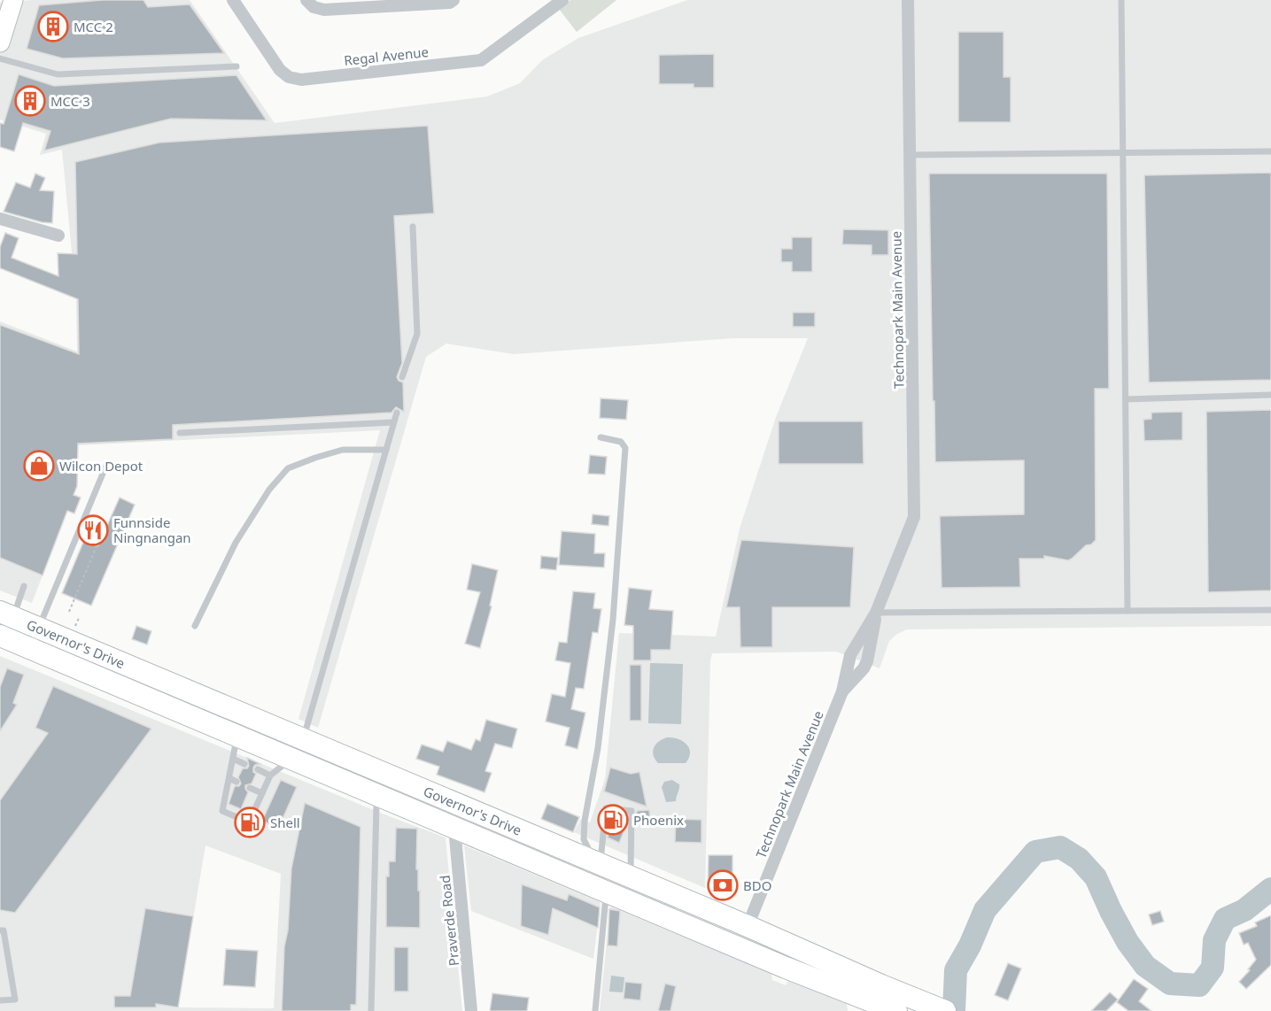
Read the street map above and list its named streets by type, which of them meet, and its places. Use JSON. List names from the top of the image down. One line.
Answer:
{"streets":{"highway":["Governor's Drive"],"street":["Regal Avenue","Technopark Main Avenue","Praverde Road"]},"crossings":[["Technopark Main Avenue","Governor's Drive"],["Governor's Drive","Praverde Road"]],"places":{"building":["MCC 2","MCC 3"],"shop":["Wilcon Depot"],"restaurant":["Funnside Ningnangan"],"fuel station":["Phoenix","Shell"],"bank":["BDO"]}}
